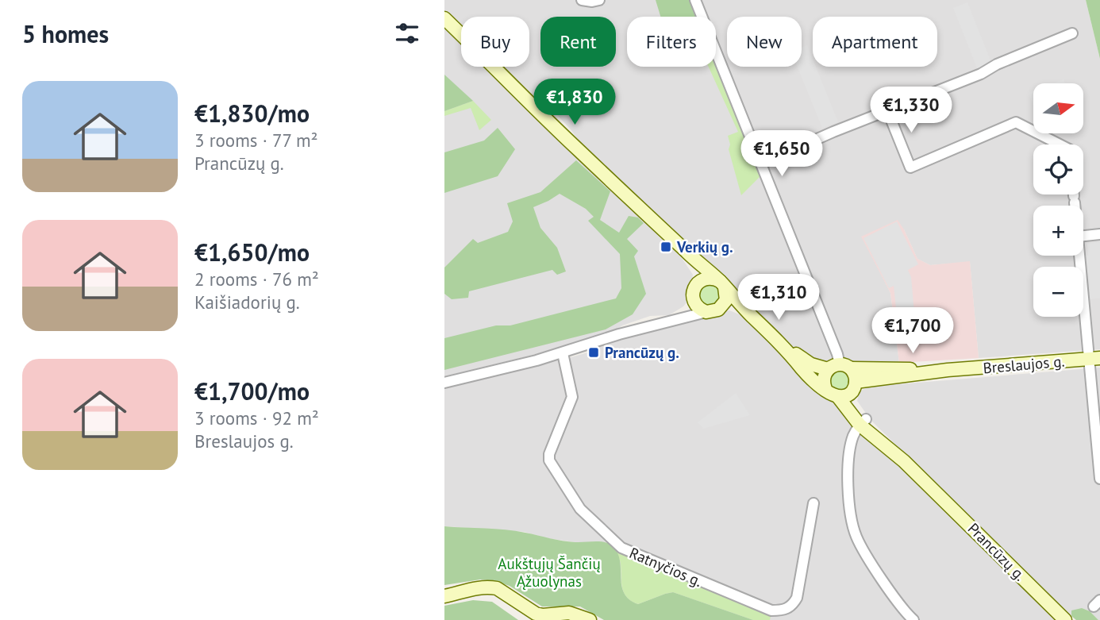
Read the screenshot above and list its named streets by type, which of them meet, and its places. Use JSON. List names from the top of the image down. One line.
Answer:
{"streets":{"street":["Breslaujos g.","Prancūzų g.","Ratnyčios g."]},"crossings":[["Breslaujos g.","Prancūzų g."]],"parks":["Aukštųjų Šančių Ąžuolynas"],"places":{"transit":["Verkių g.","Prancūzų g."]},"north":"right","page":{"heading":"5 homes","chip":["Buy","Rent","Filters","New","Apartment"],"list":[{"name":"€1,830/mo","note":"3 rooms · 77 m² · Prancūzų g."},{"name":"€1,650/mo","note":"2 rooms · 76 m² · Kaišiadorių g."},{"name":"€1,700/mo","note":"3 rooms · 92 m² · Breslaujos g."}],"price":["€1,830","€1,330","€1,650","€1,310","€1,700"],"map_buttons":["+","−"]}}
